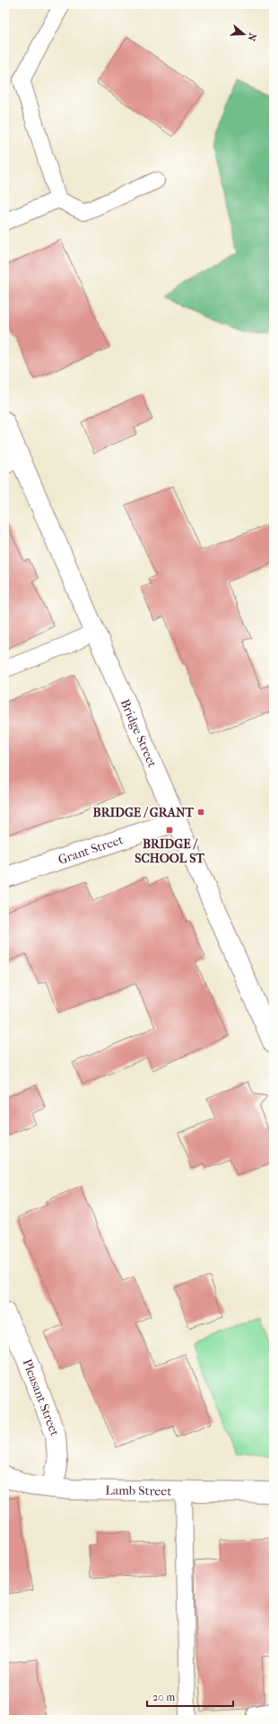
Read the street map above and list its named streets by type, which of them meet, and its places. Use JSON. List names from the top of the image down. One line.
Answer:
{"streets":{"main road":["Bridge Street","Grant Street","Pleasant Street","Lamb Street"]},"crossings":[["Bridge Street","Grant Street"],["Pleasant Street","Lamb Street"]],"places":{"transit":["BRIDGE / GRANT","BRIDGE / SCHOOL ST"]},"scale_bar":"20 m","north":"right"}
